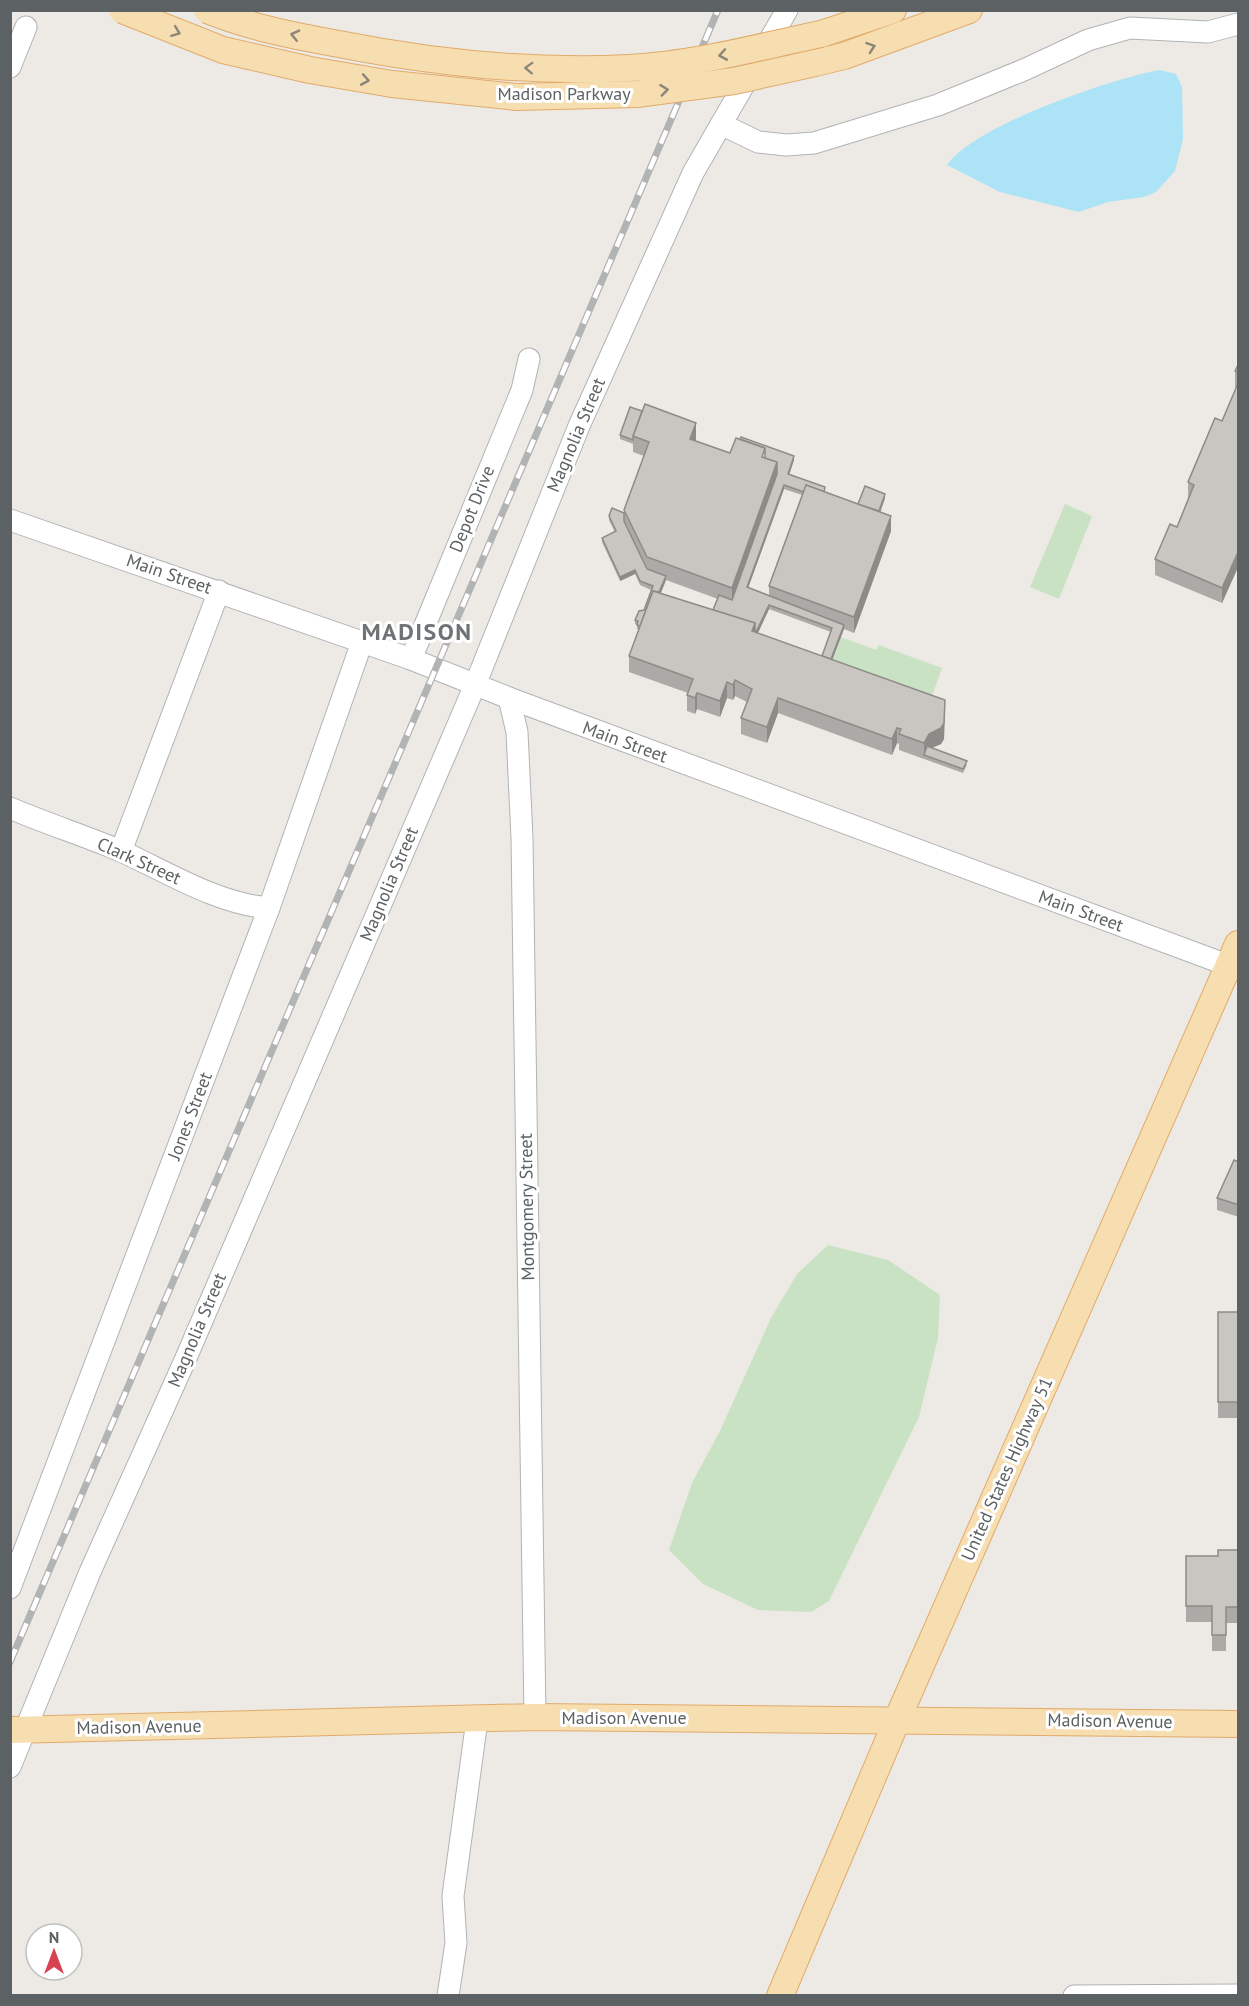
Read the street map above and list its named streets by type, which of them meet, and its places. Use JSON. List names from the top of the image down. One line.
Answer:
{"streets":{"main road":["Madison Parkway","United States Highway 51","Madison Avenue"],"street":["Magnolia Street","Depot Drive","Main Street","Clark Street","Jones Street","Montgomery Street"]},"crossings":[["Magnolia Street","Main Street"],["Magnolia Street","Madison Avenue"],["Depot Drive","Main Street"],["Main Street","Jones Street"],["Main Street","Montgomery Street"],["Main Street","United States Highway 51"],["Clark Street","Jones Street"],["Montgomery Street","Madison Avenue"],["United States Highway 51","Madison Avenue"]],"districts":["MADISON"],"north":"top"}
